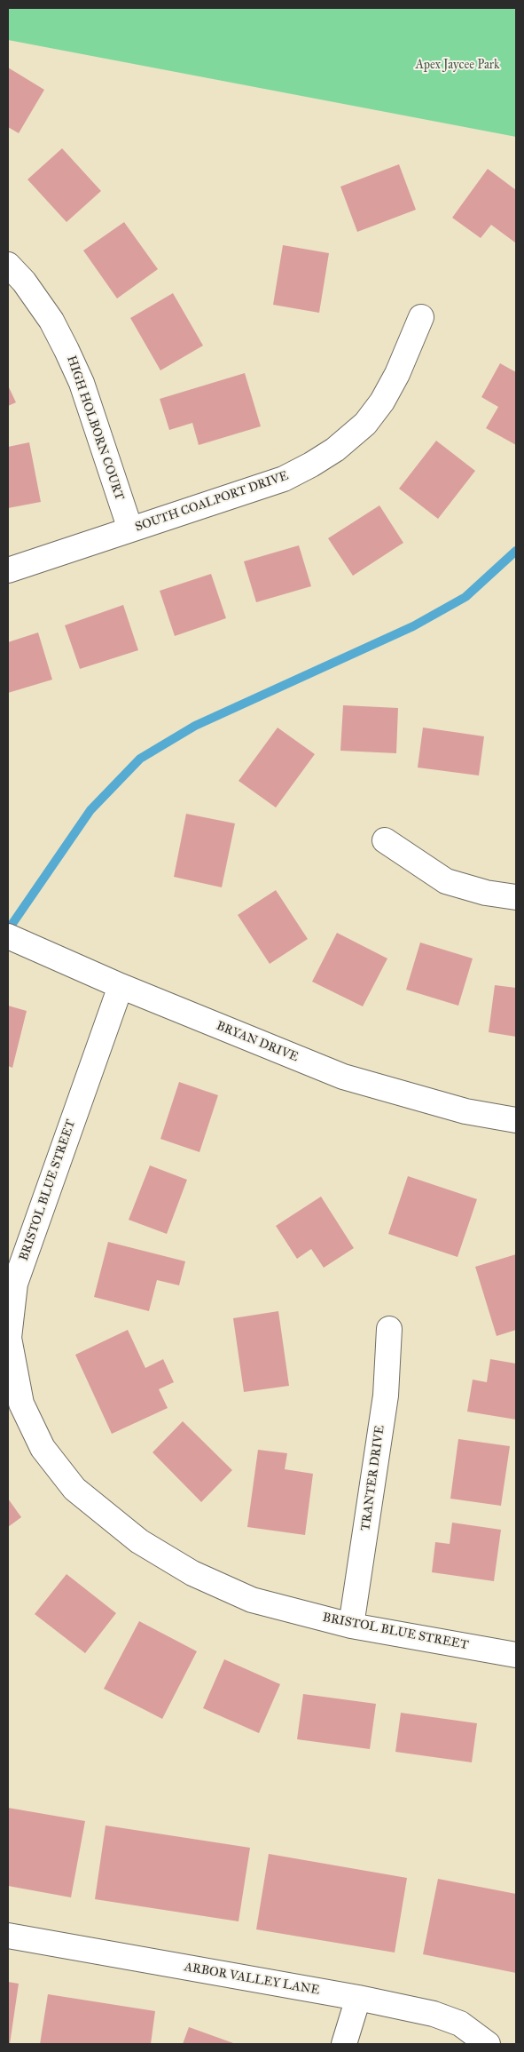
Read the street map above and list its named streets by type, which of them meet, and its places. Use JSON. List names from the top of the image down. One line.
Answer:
{"streets":{"street":["HIGH HOLBORN COURT","SOUTH COALPORT DRIVE","BRYAN DRIVE","BRISTOL BLUE STREET","TRANTER DRIVE","ARBOR VALLEY LANE"]},"crossings":[["HIGH HOLBORN COURT","SOUTH COALPORT DRIVE"],["BRYAN DRIVE","BRISTOL BLUE STREET"],["BRISTOL BLUE STREET","TRANTER DRIVE"]],"parks":["Apex Jaycee Park"]}
